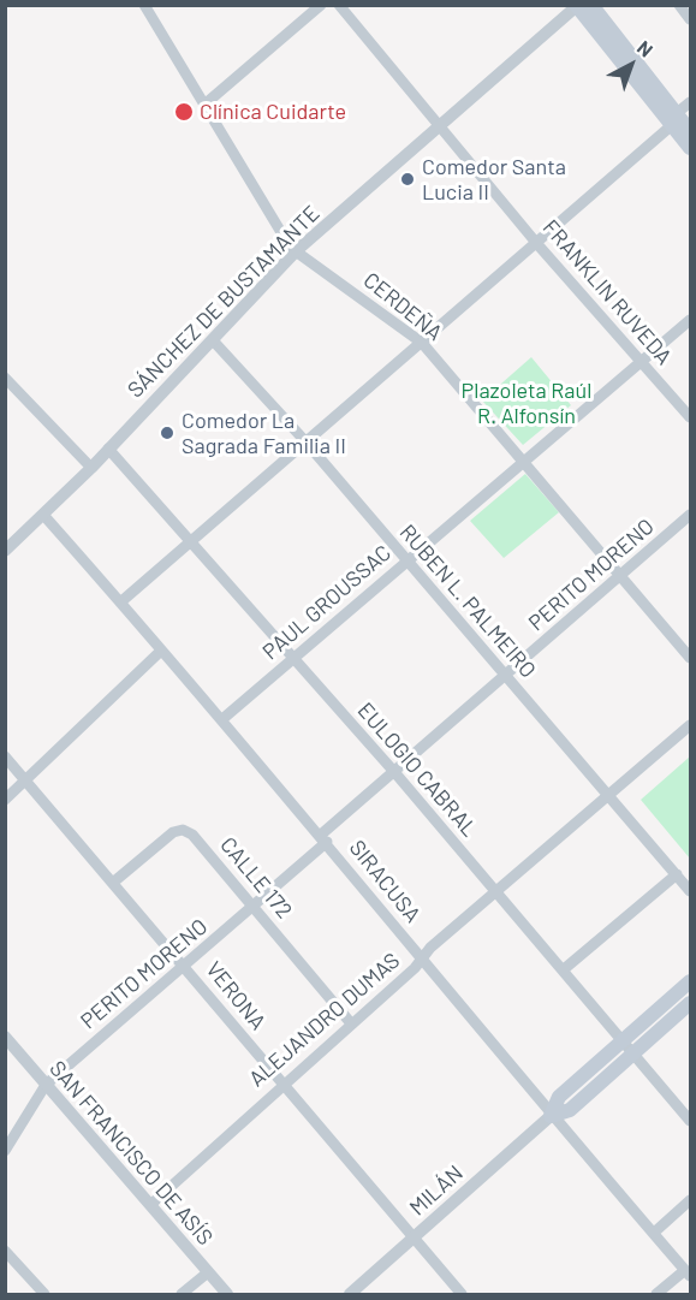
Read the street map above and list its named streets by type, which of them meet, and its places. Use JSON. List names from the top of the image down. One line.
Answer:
{"streets":{"main road":["MILÁN"],"street":["FRANKLIN RUVEDA","SÁNCHEZ DE BUSTAMANTE","CERDEÑA","PERITO MORENO","RUBEN L. PALMEIRO","PAUL GROUSSAC","EULOGIO CABRAL","CALLE 172","SIRACUSA","VERONA","ALEJANDRO DUMAS","SAN FRANCISCO DE ASÍS"]},"crossings":[["FRANKLIN RUVEDA","SÁNCHEZ DE BUSTAMANTE"],["FRANKLIN RUVEDA","PAUL GROUSSAC"],["SÁNCHEZ DE BUSTAMANTE","CERDEÑA"],["SÁNCHEZ DE BUSTAMANTE","RUBEN L. PALMEIRO"],["SÁNCHEZ DE BUSTAMANTE","EULOGIO CABRAL"],["SÁNCHEZ DE BUSTAMANTE","SIRACUSA"],["CERDEÑA","PERITO MORENO"],["CERDEÑA","PAUL GROUSSAC"],["PERITO MORENO","RUBEN L. PALMEIRO"],["PERITO MORENO","EULOGIO CABRAL"],["PERITO MORENO","CALLE 172"],["PERITO MORENO","SIRACUSA"],["PERITO MORENO","VERONA"],["PERITO MORENO","SAN FRANCISCO DE ASÍS"],["RUBEN L. PALMEIRO","PAUL GROUSSAC"],["RUBEN L. PALMEIRO","ALEJANDRO DUMAS"],["PAUL GROUSSAC","EULOGIO CABRAL"],["PAUL GROUSSAC","SIRACUSA"],["EULOGIO CABRAL","ALEJANDRO DUMAS"],["EULOGIO CABRAL","MILÁN"],["CALLE 172","VERONA"],["CALLE 172","ALEJANDRO DUMAS"],["SIRACUSA","ALEJANDRO DUMAS"],["SIRACUSA","MILÁN"],["VERONA","ALEJANDRO DUMAS"],["VERONA","MILÁN"],["ALEJANDRO DUMAS","SAN FRANCISCO DE ASÍS"]],"parks":["Plazoleta Raúl R. Alfonsín"],"places":["Clínica Cuidarte","Comedor Santa Lucia II","Comedor La Sagrada Familia II"],"north":"top right"}
